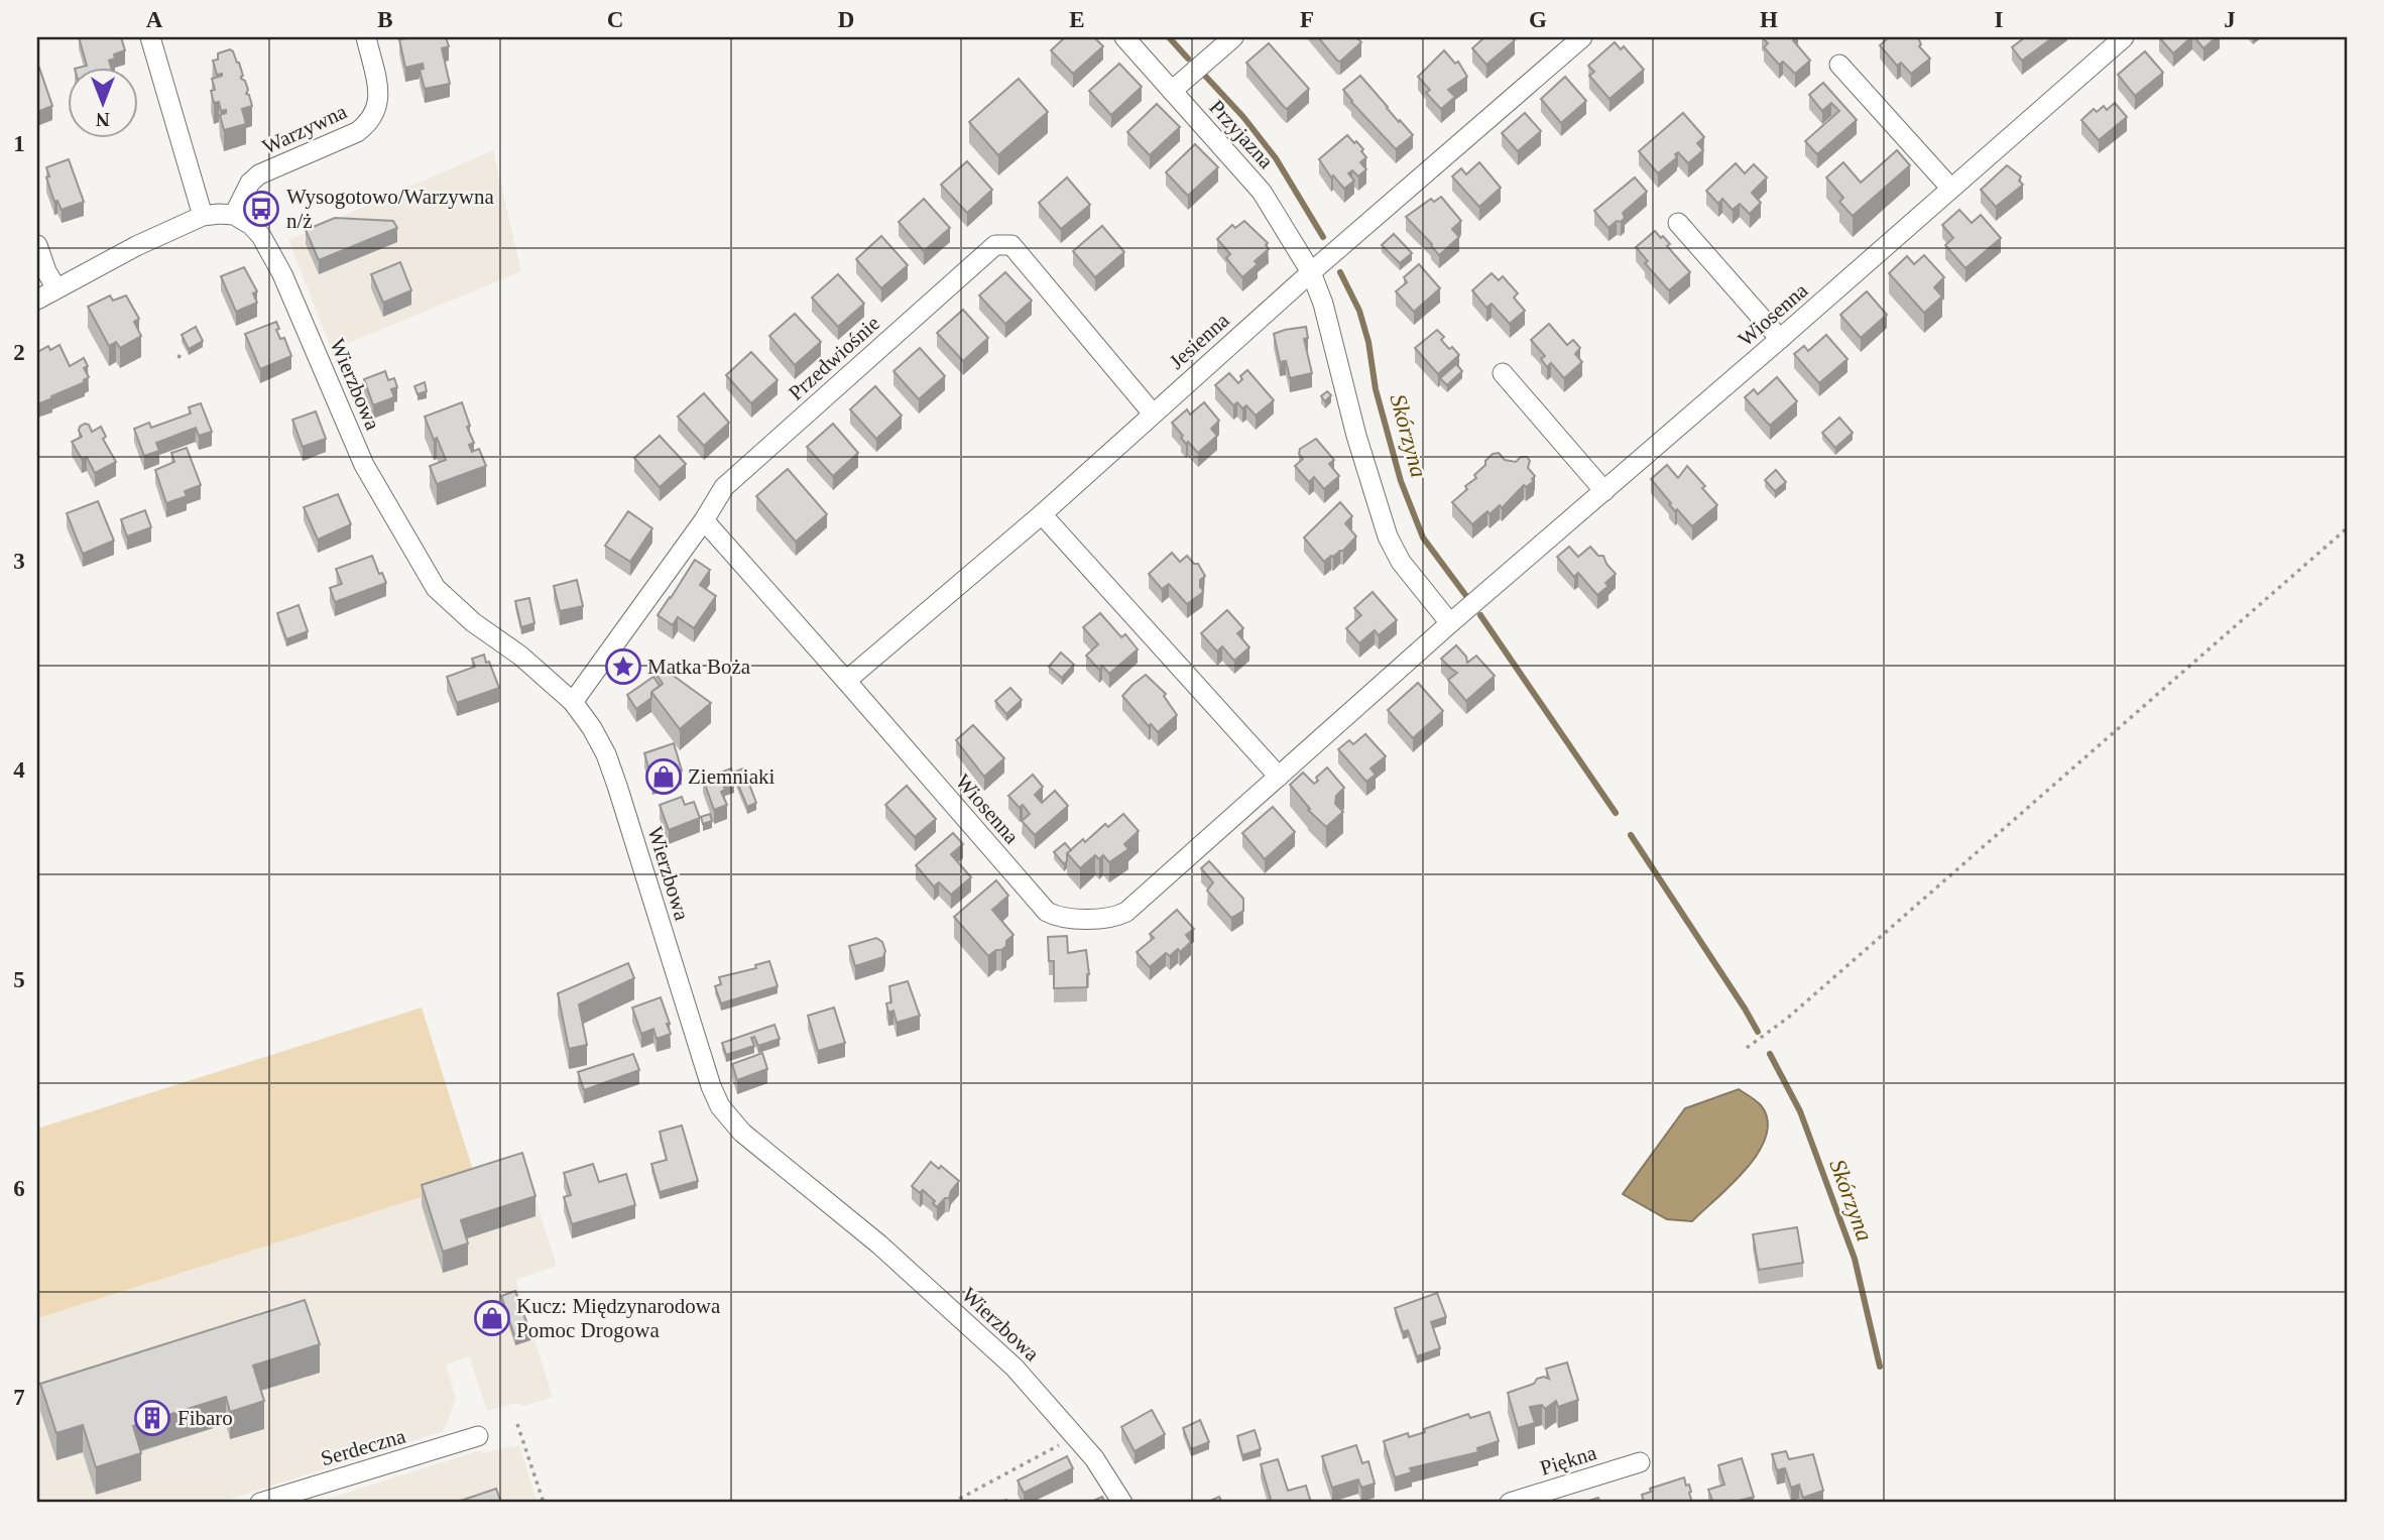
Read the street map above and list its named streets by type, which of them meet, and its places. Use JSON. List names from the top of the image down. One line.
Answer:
{"streets":{"street":["Warzywna","Przyjazna","Wiosenna","Jesienna","Przedwiośnie","Wierzbowa","Serdeczna","Piękna"]},"crossings":[["Warzywna","Wierzbowa"],["Przyjazna","Jesienna"],["Wiosenna","Jesienna"],["Wiosenna","Przedwiośnie"],["Jesienna","Przedwiośnie"],["Przedwiośnie","Wierzbowa"]],"water":["Skórzyna"],"places":{"bus stop":["Wysogotowo/Warzywna n/ż"],"place":["Matka Boża"],"shop":["Ziemniaki","Kucz: Międzynarodowa Pomoc Drogowa"],"building":["Fibaro"]},"north":"bottom","grid":{"columns":["A","B","C","D","E","F","G","H","I","J"],"rows":["1","2","3","4","5","6","7"]}}
